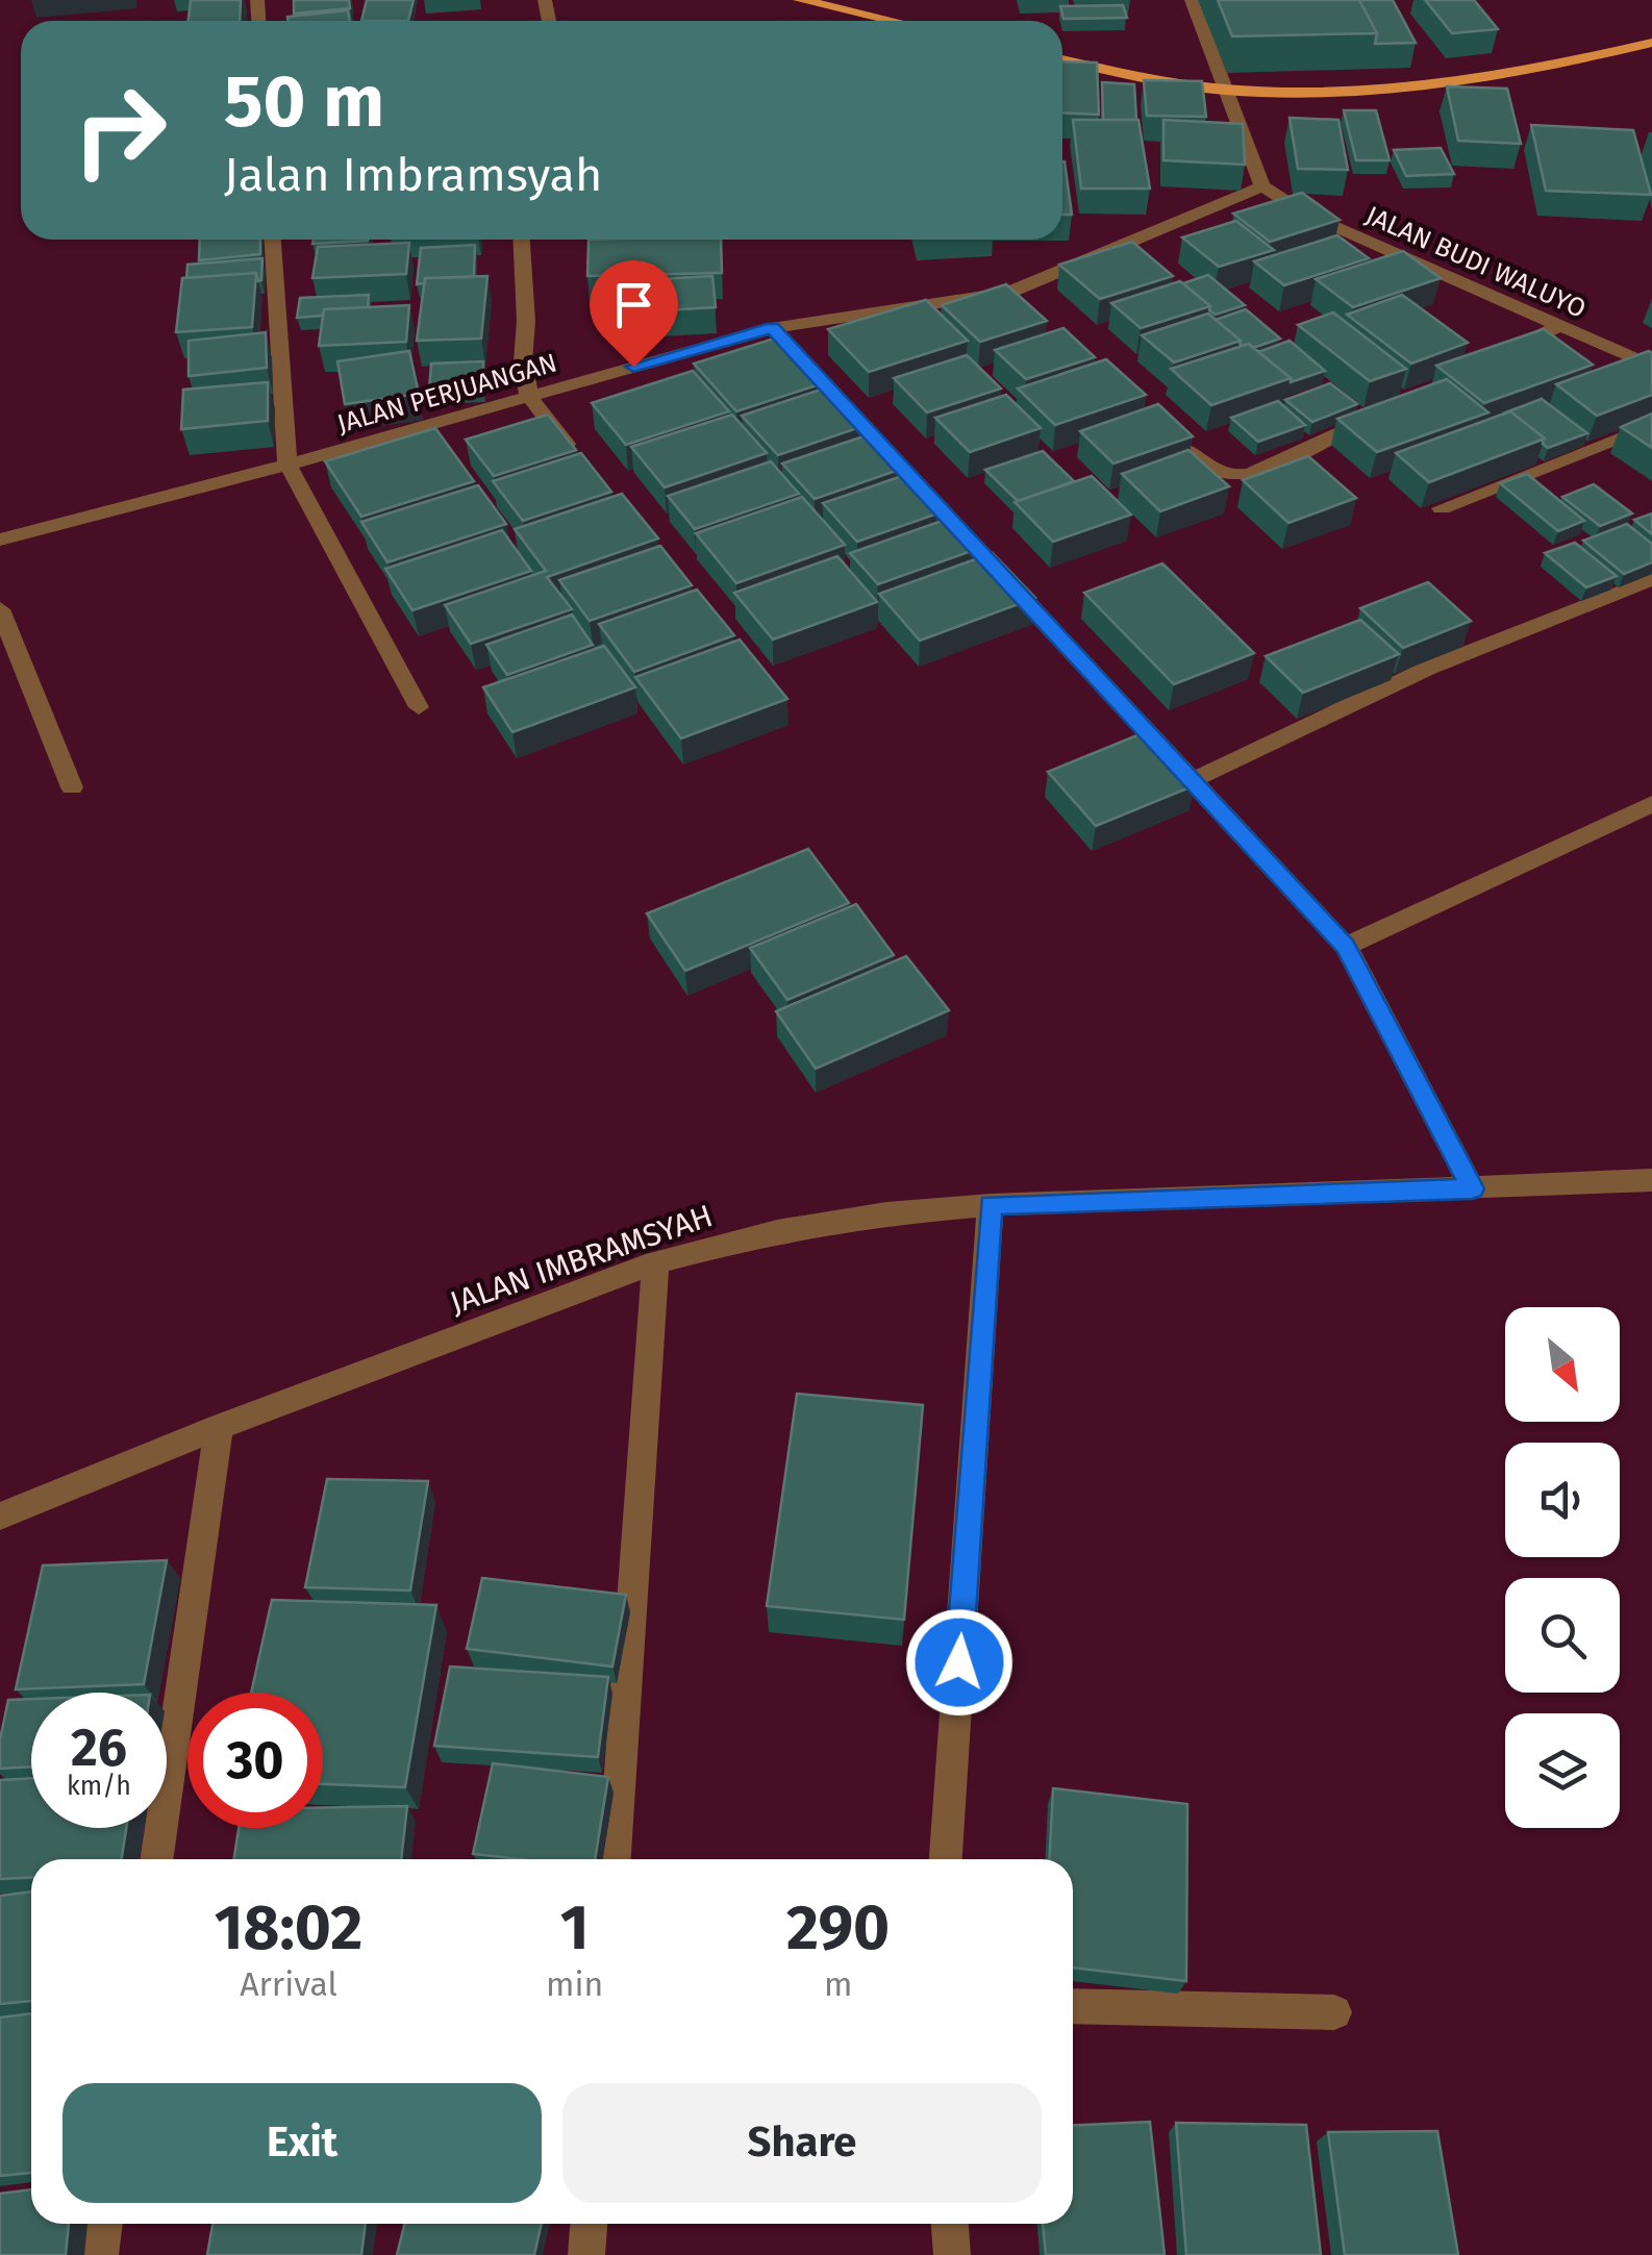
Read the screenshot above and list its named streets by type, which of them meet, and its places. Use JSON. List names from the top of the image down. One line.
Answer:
{"streets":{"street":["JALAN BUDI WALUYO","JALAN PERJUANGAN","JALAN IMBRAMSYAH"]},"crossings":[["JALAN BUDI WALUYO","JALAN PERJUANGAN"]],"north":"bottom right","page":{"turn":["50 m","Jalan Imbramsyah"],"speed":"26 km/h","limit":"30","eta":["18:02","Arrival","1","min","290","m"],"buttons":["Exit","Share"]}}
